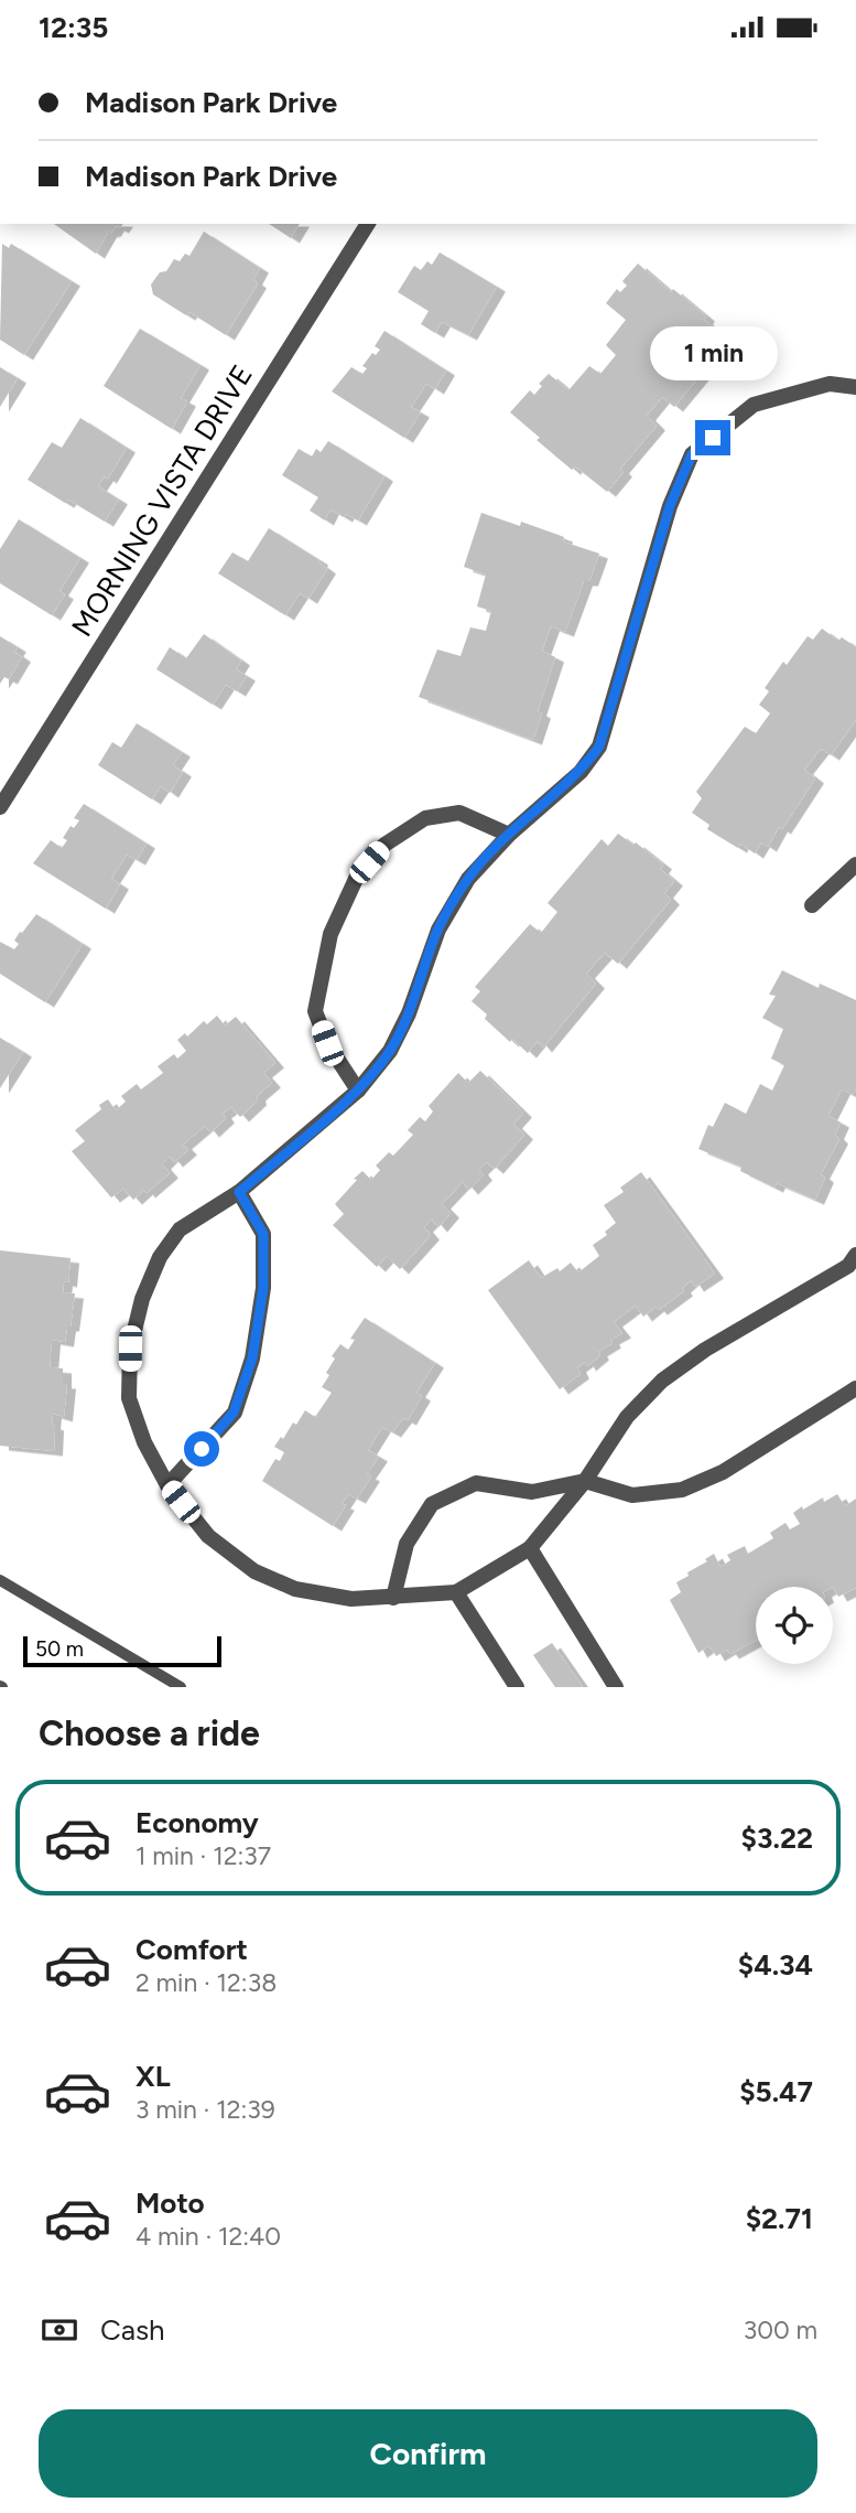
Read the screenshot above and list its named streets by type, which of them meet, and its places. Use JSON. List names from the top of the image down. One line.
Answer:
{"streets":{"street":["MORNING VISTA DRIVE"]},"scale_bar":"50 m","page":{"status":"12:35","banner":["Madison Park Drive","Madison Park Drive"],"bubble":"1 min","scale":"50 m","heading":"Choose a ride","list":[{"name":"Economy","note":"1 min · 12:37","value":"$3.22"},{"name":"Comfort","note":"2 min · 12:38","value":"$4.34"},{"name":"XL","note":"3 min · 12:39","value":"$5.47"},{"name":"Moto","note":"4 min · 12:40","value":"$2.71"}],"pay":["Cash","300 m"],"buttons":"Confirm"}}
